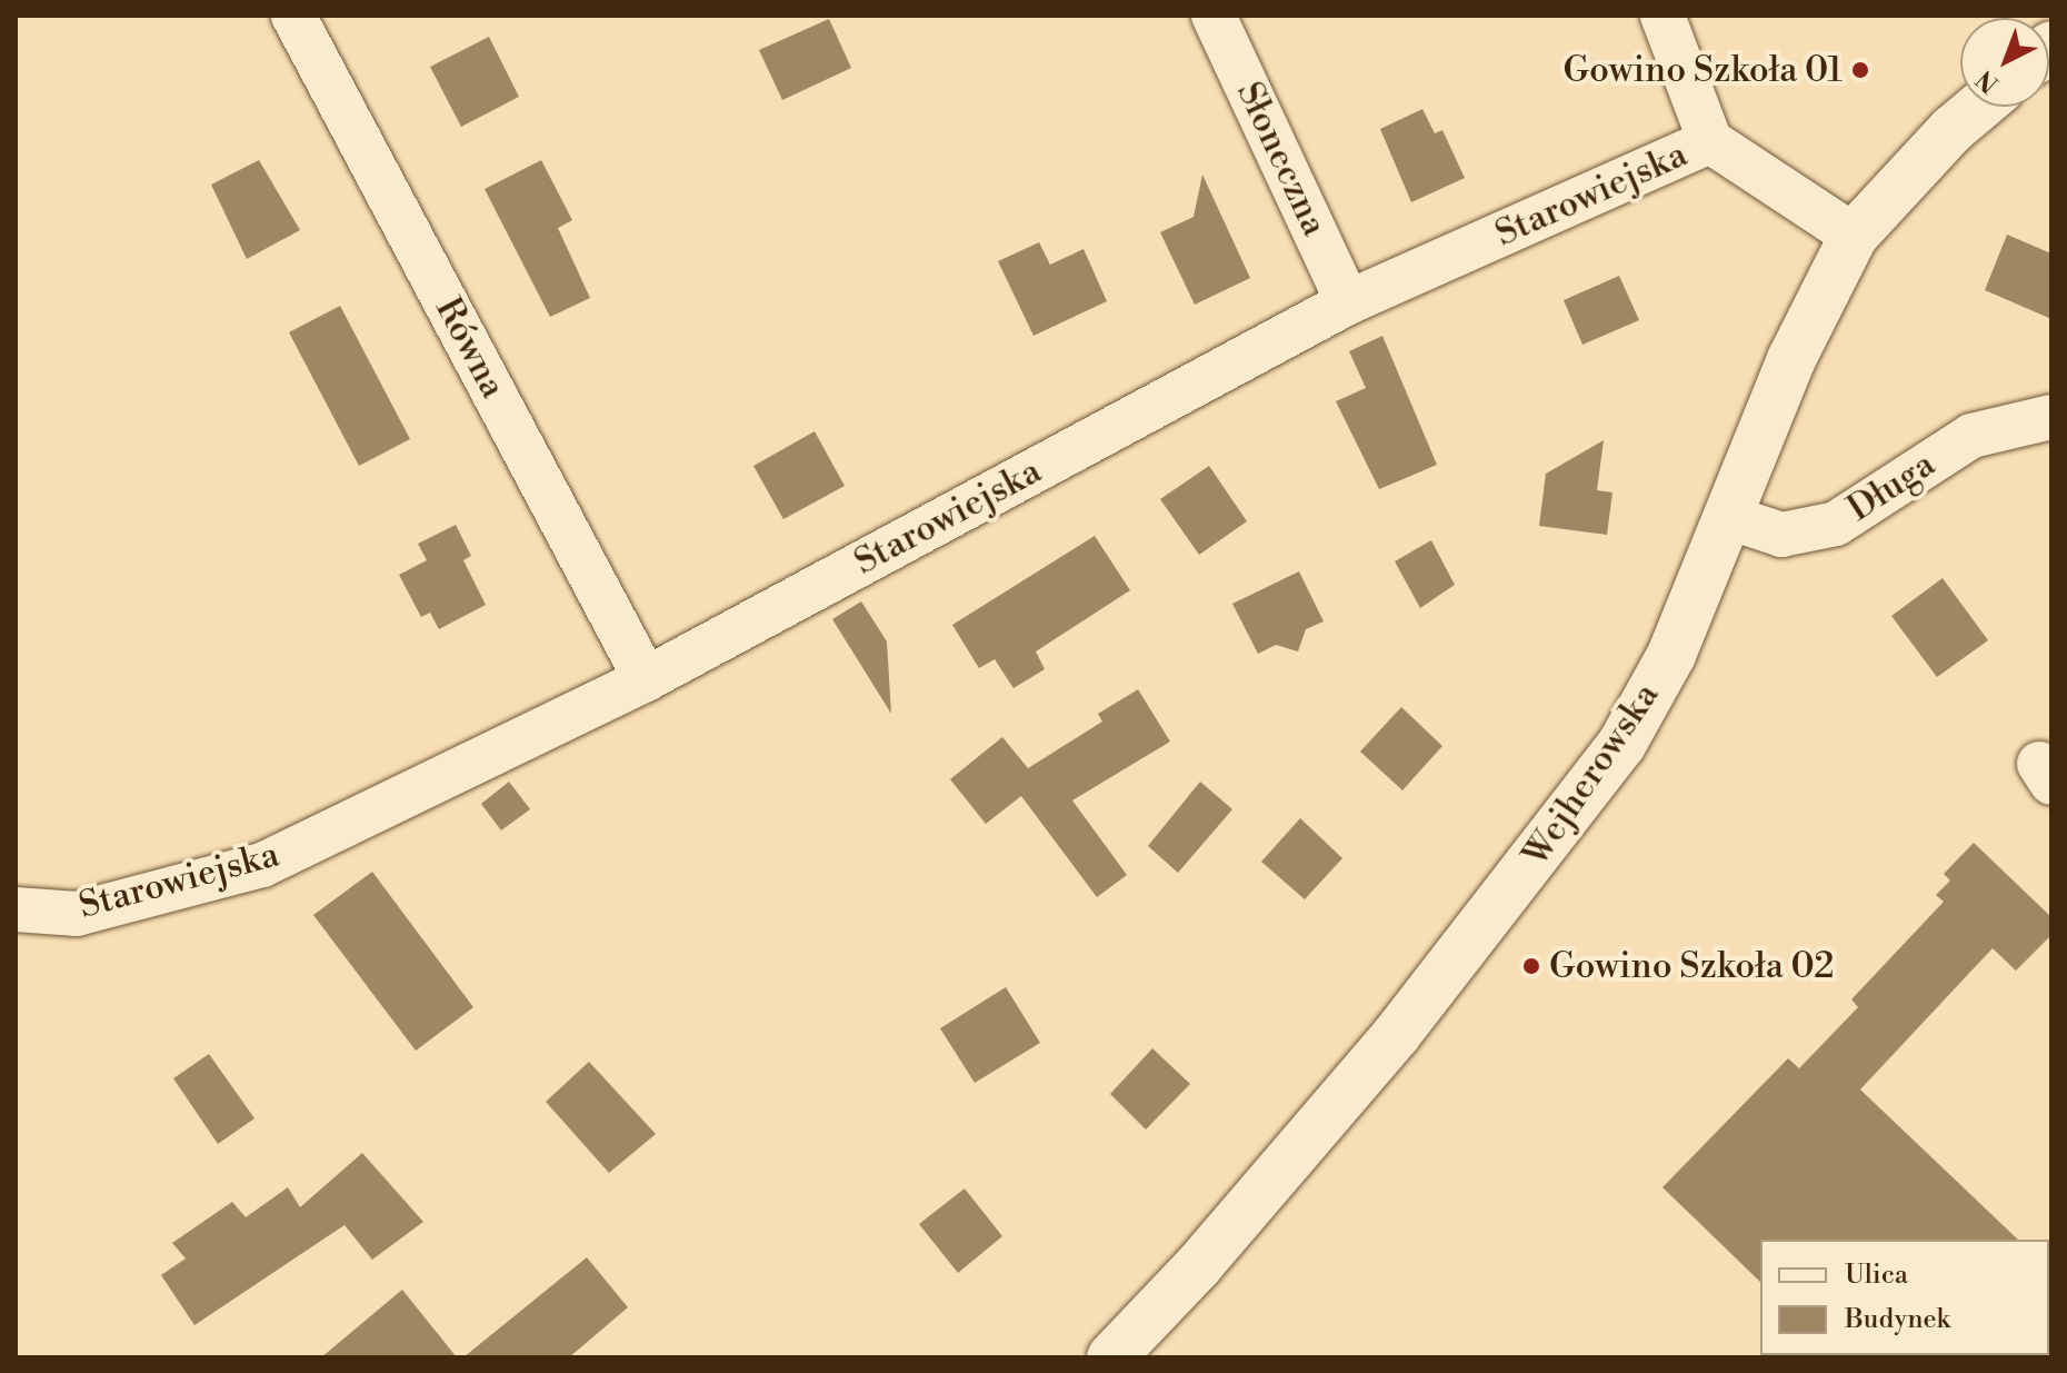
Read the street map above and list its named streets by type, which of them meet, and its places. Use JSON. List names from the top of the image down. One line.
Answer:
{"streets":{"street":["Słoneczna","Starowiejska","Równa","Długa","Wejherowska"]},"crossings":[["Słoneczna","Starowiejska"],["Starowiejska","Równa"],["Starowiejska","Wejherowska"],["Długa","Wejherowska"]],"places":["Gowino Szkoła 01","Gowino Szkoła 02"],"legend":["Ulica","Budynek"],"north":"bottom left"}
